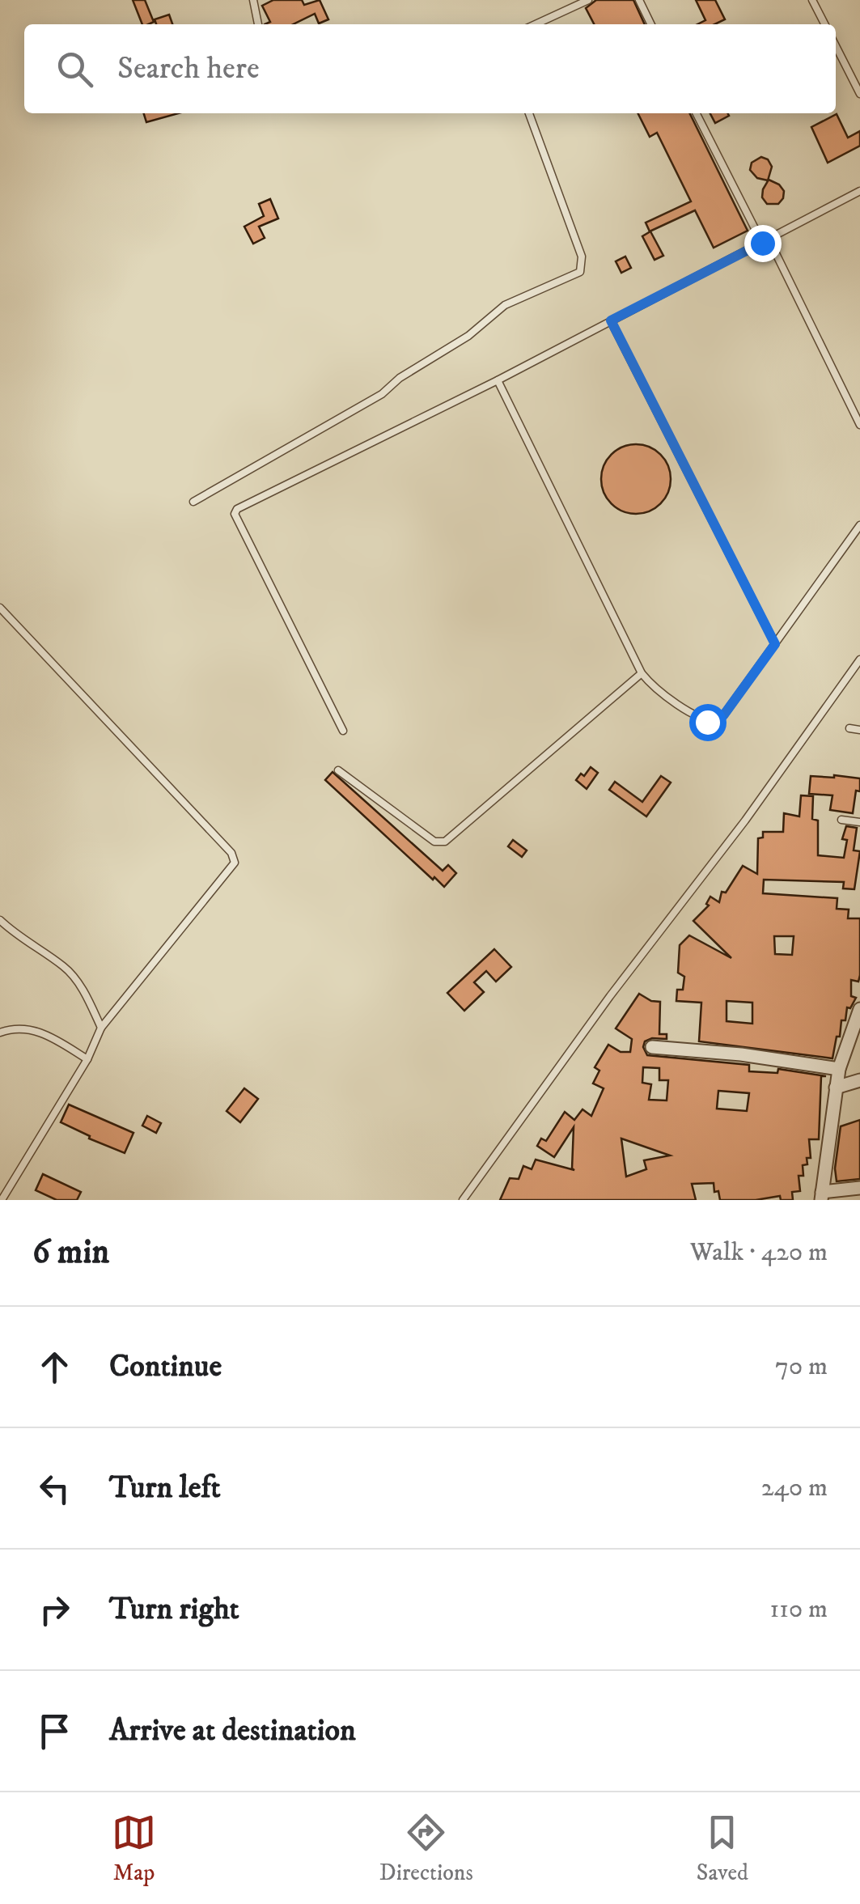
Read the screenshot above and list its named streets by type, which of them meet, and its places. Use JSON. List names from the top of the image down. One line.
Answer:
{"page":{"search":"Search here","heading":["6 min","Walk · 420 m"],"list":[["Continue","70 m"],["Turn left","240 m"],["Turn right","110 m"],"Arrive at destination"],"nav":["Map","Directions","Saved"]}}
